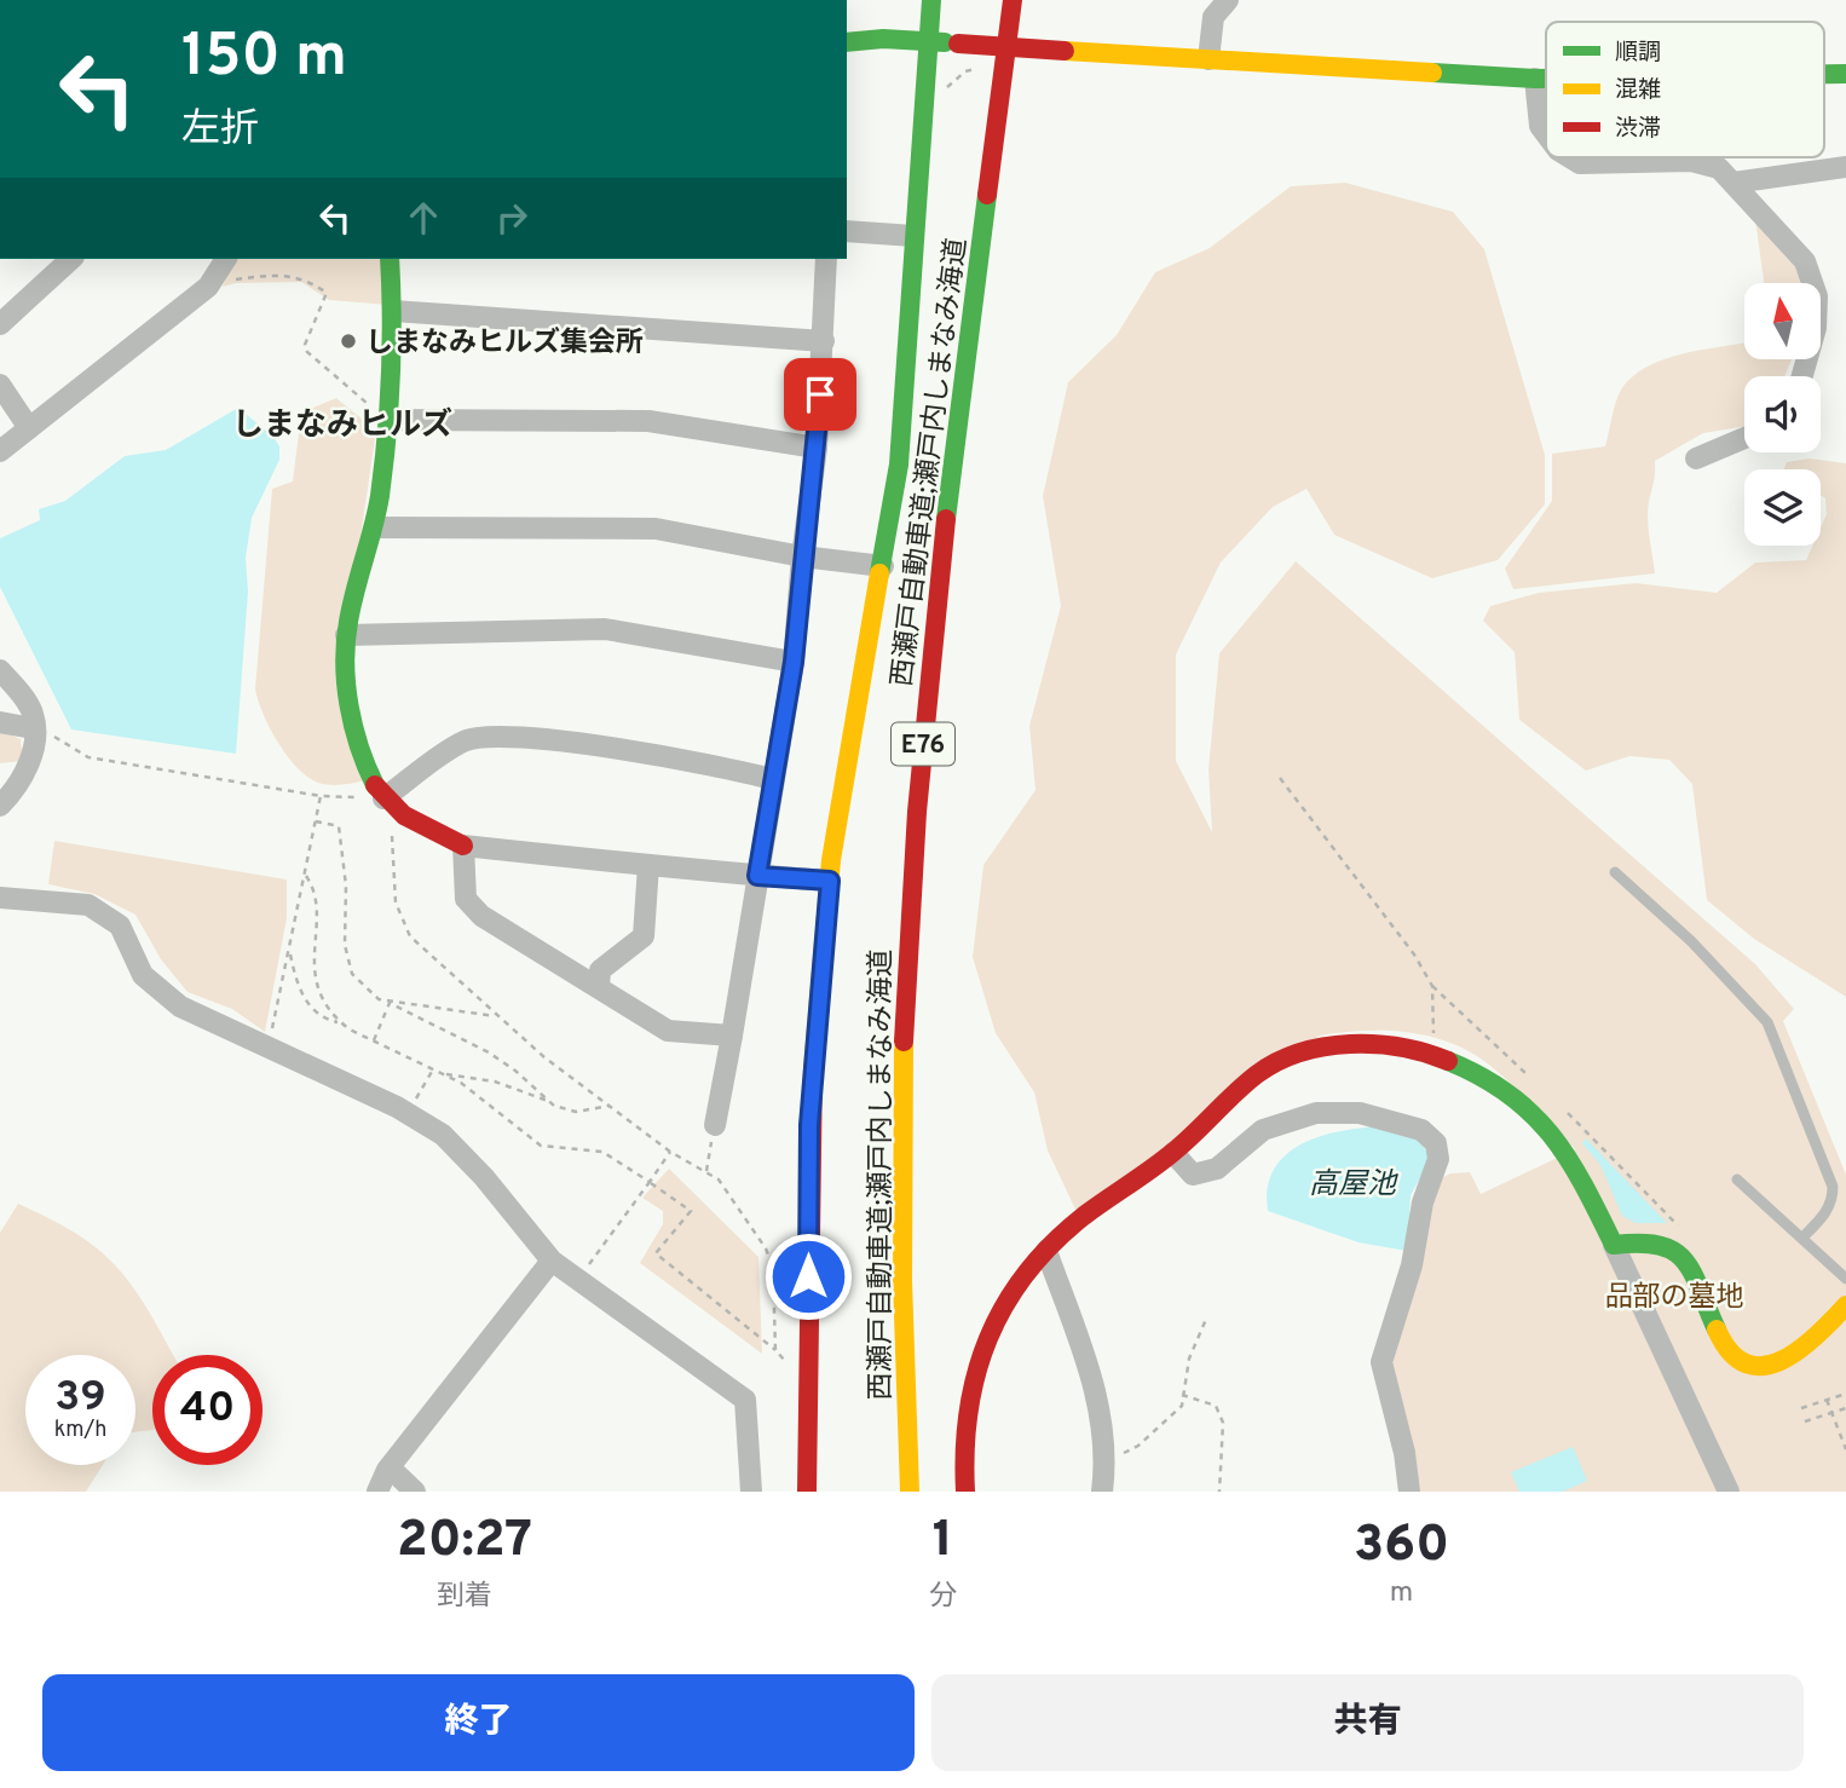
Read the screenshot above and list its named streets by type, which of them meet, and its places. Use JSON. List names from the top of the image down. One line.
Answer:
{"streets":{"main road":["西瀬戸自動車道;瀬戸内しまなみ海道","E76"]},"districts":["しまなみヒルズ"],"water":["高屋池"],"parks":["品部の墓地"],"places":["しまなみヒルズ集会所"],"legend":["順調","混雑","渋滞"],"north":"top","page":{"turn":["150 m","左折"],"speed":"39 km/h","limit":"40","eta":["20:27","到着","1","分","360","m"],"buttons":["終了","共有"]}}
